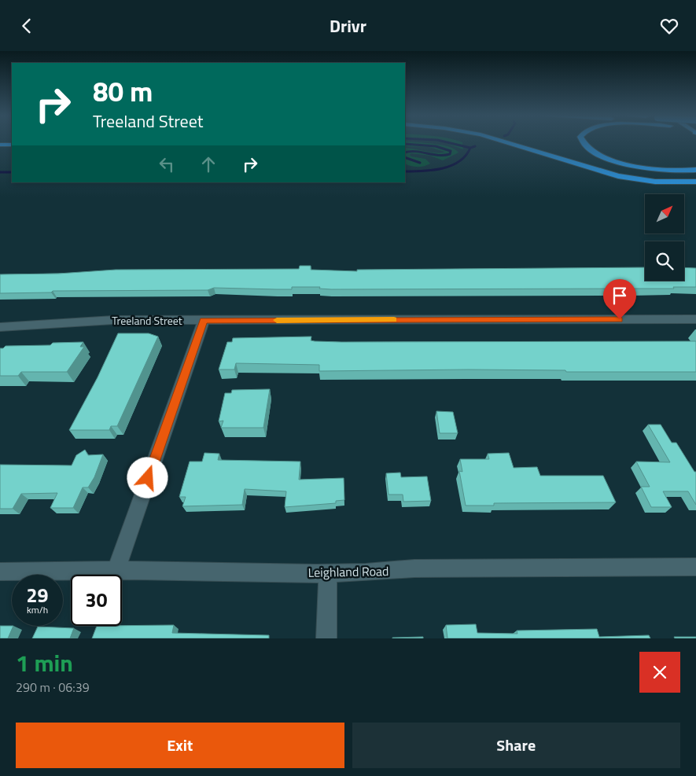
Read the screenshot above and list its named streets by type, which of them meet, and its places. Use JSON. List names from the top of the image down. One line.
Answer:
{"streets":{"street":["Treeland Street","Leighland Road"]},"north":"top right","page":{"header":"Drivr","turn":["80 m","Treeland Street"],"speed":"29 km/h","limit":"30","heading":["1 min","290 m · 06:39"],"buttons":["Exit","Share"]}}
